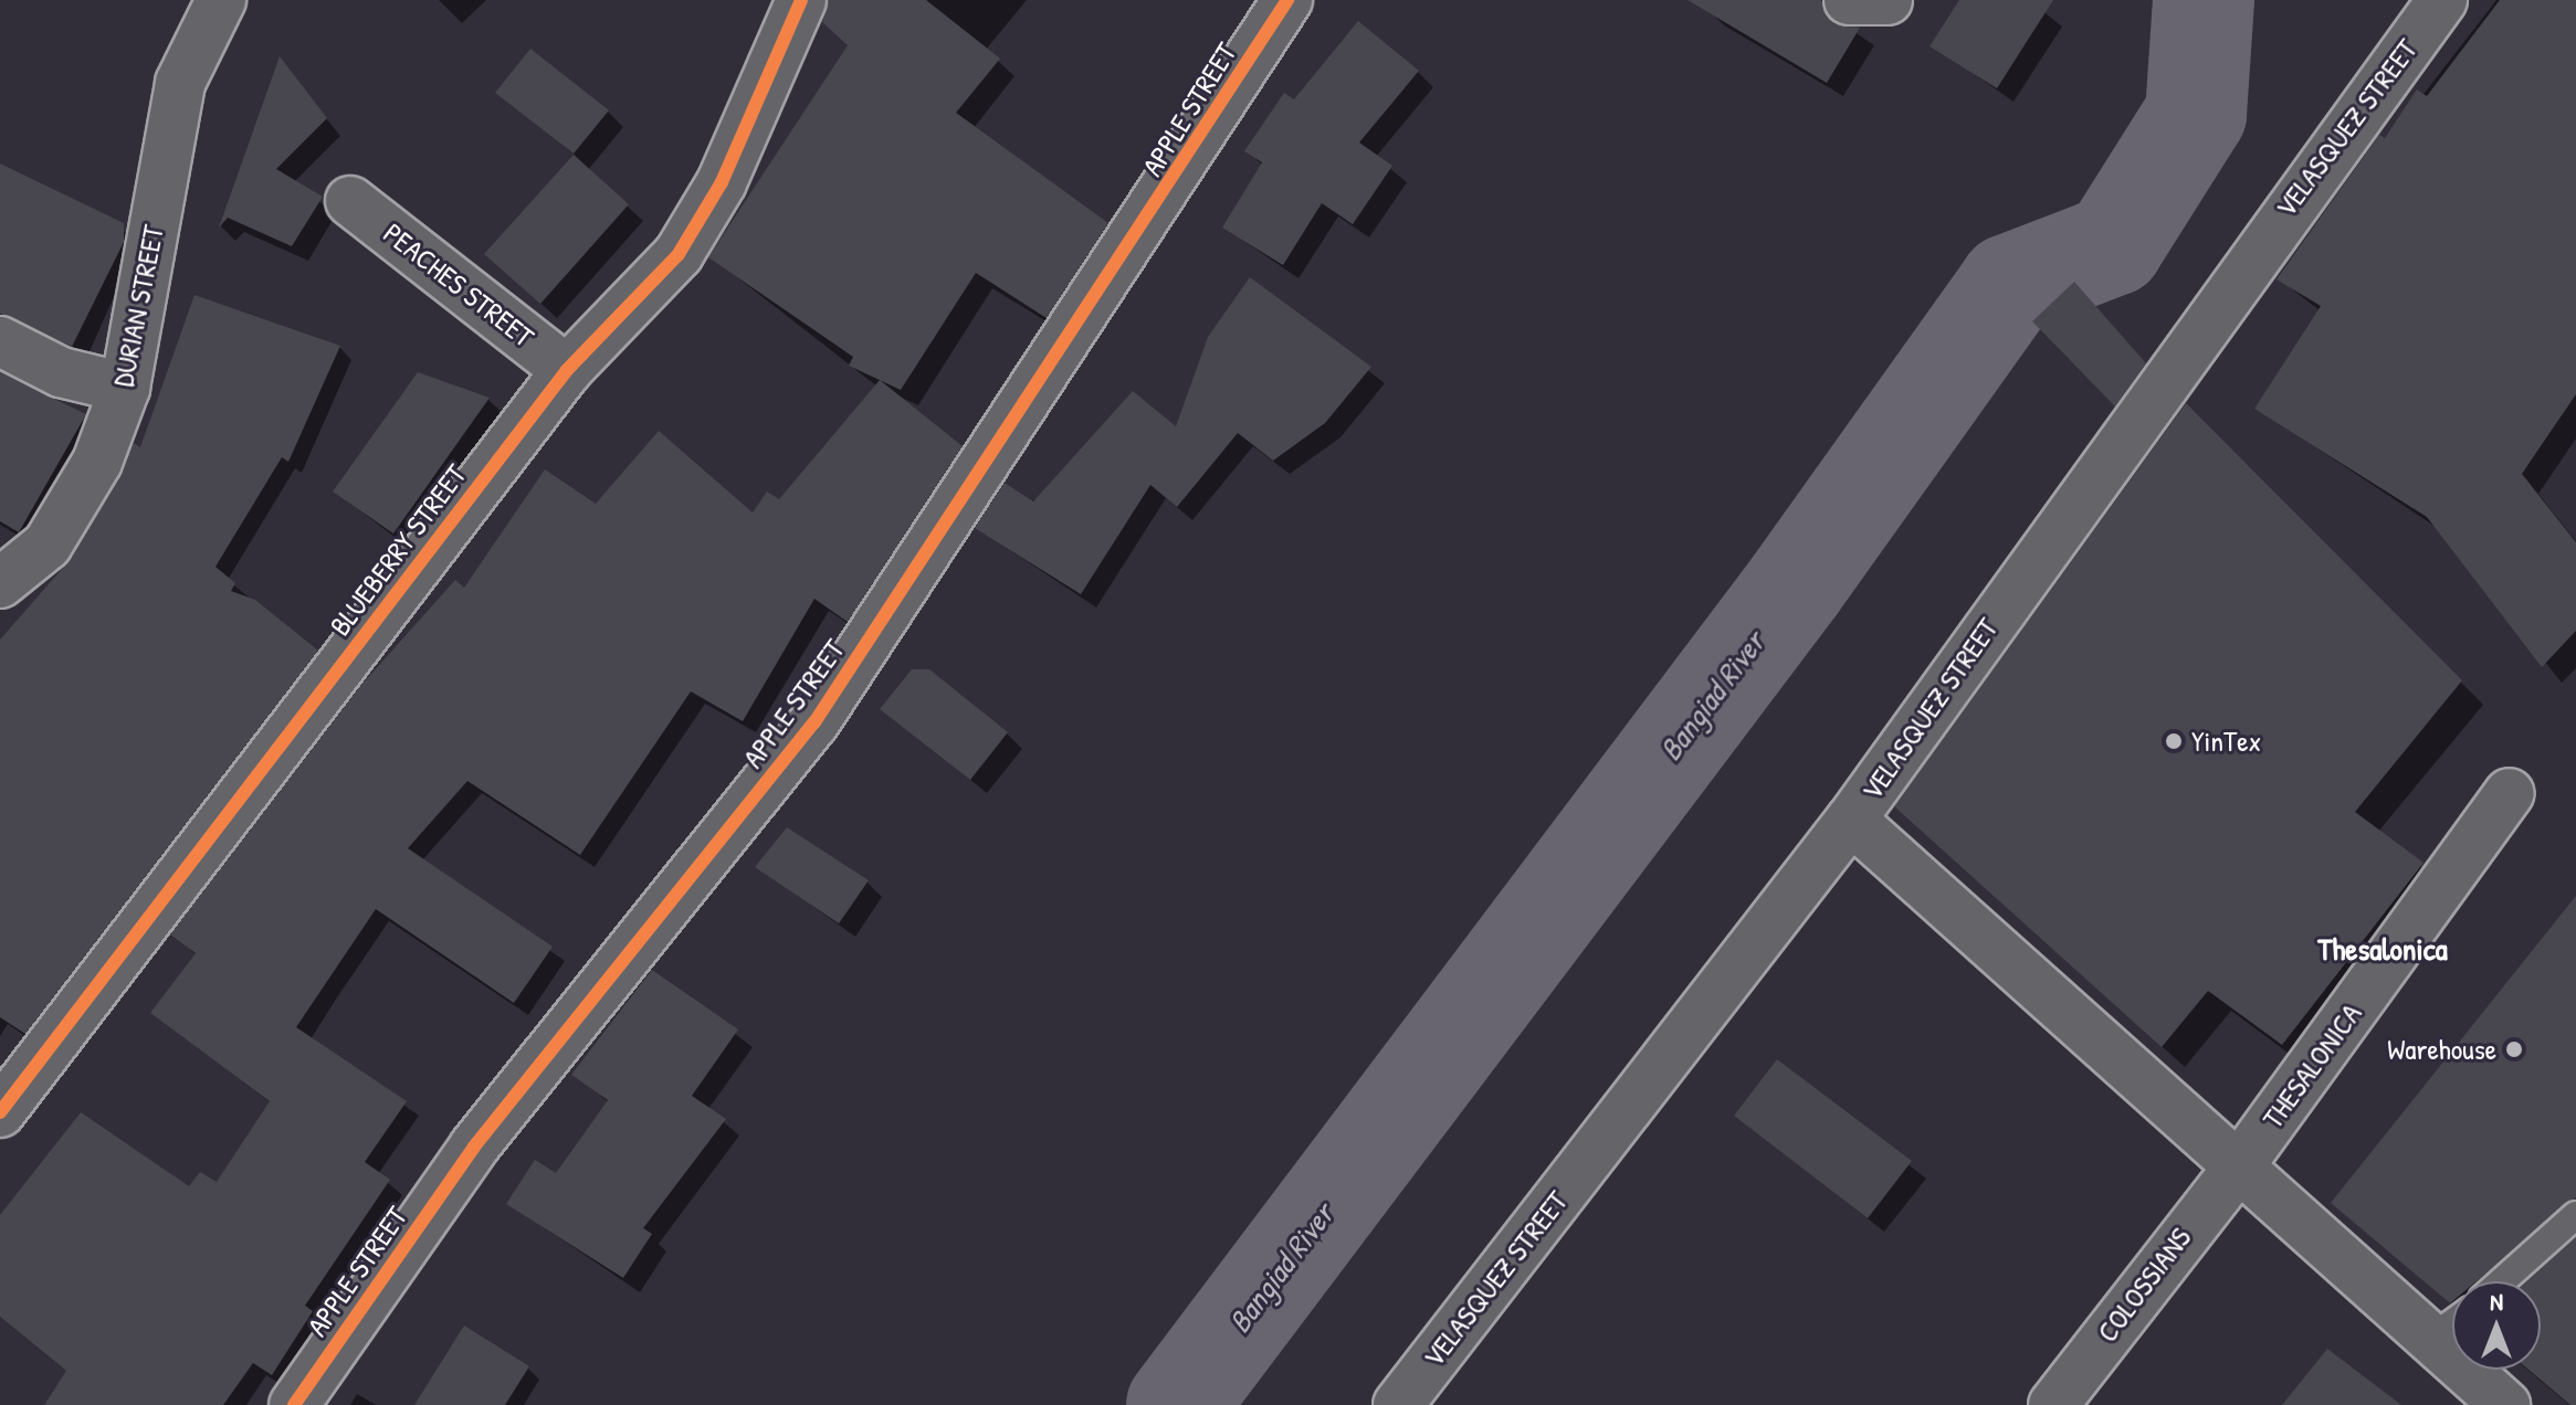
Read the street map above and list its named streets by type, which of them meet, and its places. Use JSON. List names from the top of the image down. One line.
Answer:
{"streets":{"street":["APPLE STREET","VELASQUEZ STREET","PEACHES STREET","DURIAN STREET","BLUEBERRY STREET","THESALONICA","COLOSSIANS"]},"crossings":[["PEACHES STREET","BLUEBERRY STREET"],["THESALONICA","COLOSSIANS"]],"districts":["Thesalonica"],"water":["Bangiad River"],"places":["YinTex","Warehouse"],"north":"top"}
